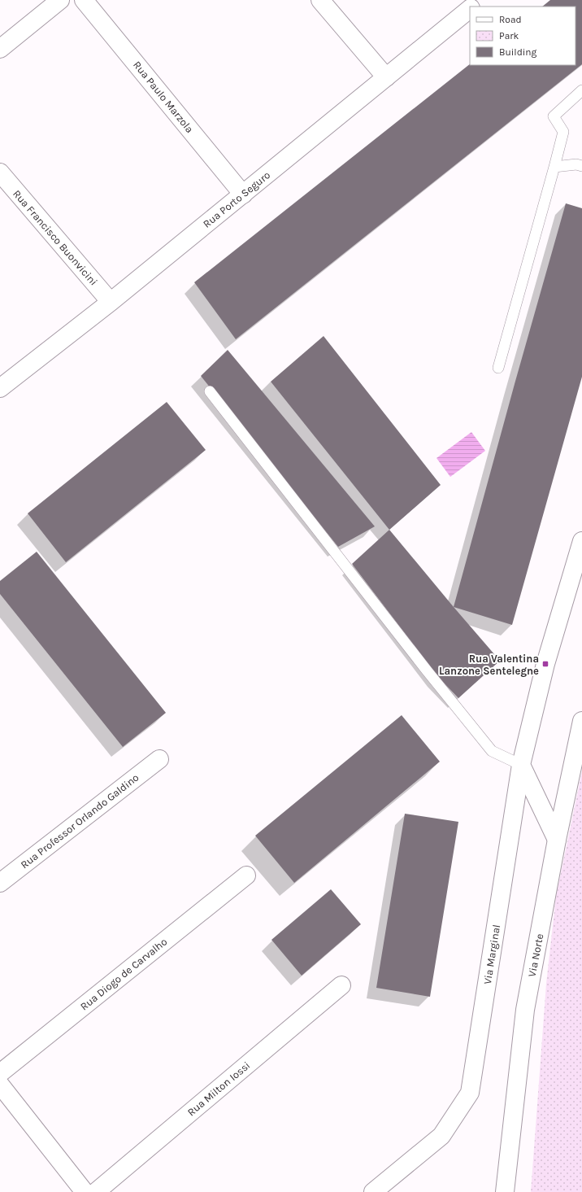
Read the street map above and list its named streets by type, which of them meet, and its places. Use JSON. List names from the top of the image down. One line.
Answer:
{"streets":{"street":["Rua Paulo Marzola","Rua Porto Seguro","Rua Francisco Buonvicini","Rua Professor Orlando Galdino","Via Marginal","Via Norte","Rua Diogo de Carvalho","Rua Milton Iossi"]},"crossings":[["Rua Paulo Marzola","Rua Porto Seguro"],["Rua Porto Seguro","Rua Francisco Buonvicini"]],"places":{"transit":["Rua Valentina Lanzone Sentelegne"]},"legend":["Road","Park","Building"]}
